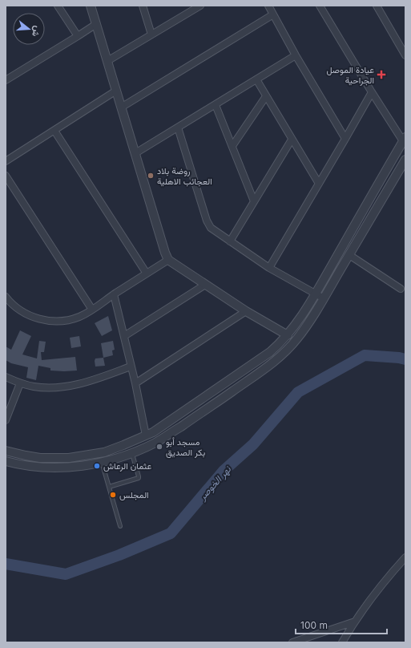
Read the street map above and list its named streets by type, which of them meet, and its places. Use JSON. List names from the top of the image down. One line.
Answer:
{"water":["نهر الخوصر"],"places":{"health":["عيادة الموصل الجراحية"],"other":["روضة بلاد العجائب الاهلية","مسجد أبو بكر الصديق","عثمان الرعاش","المجلس"]},"scale_bar":"100 m","north":"right"}
